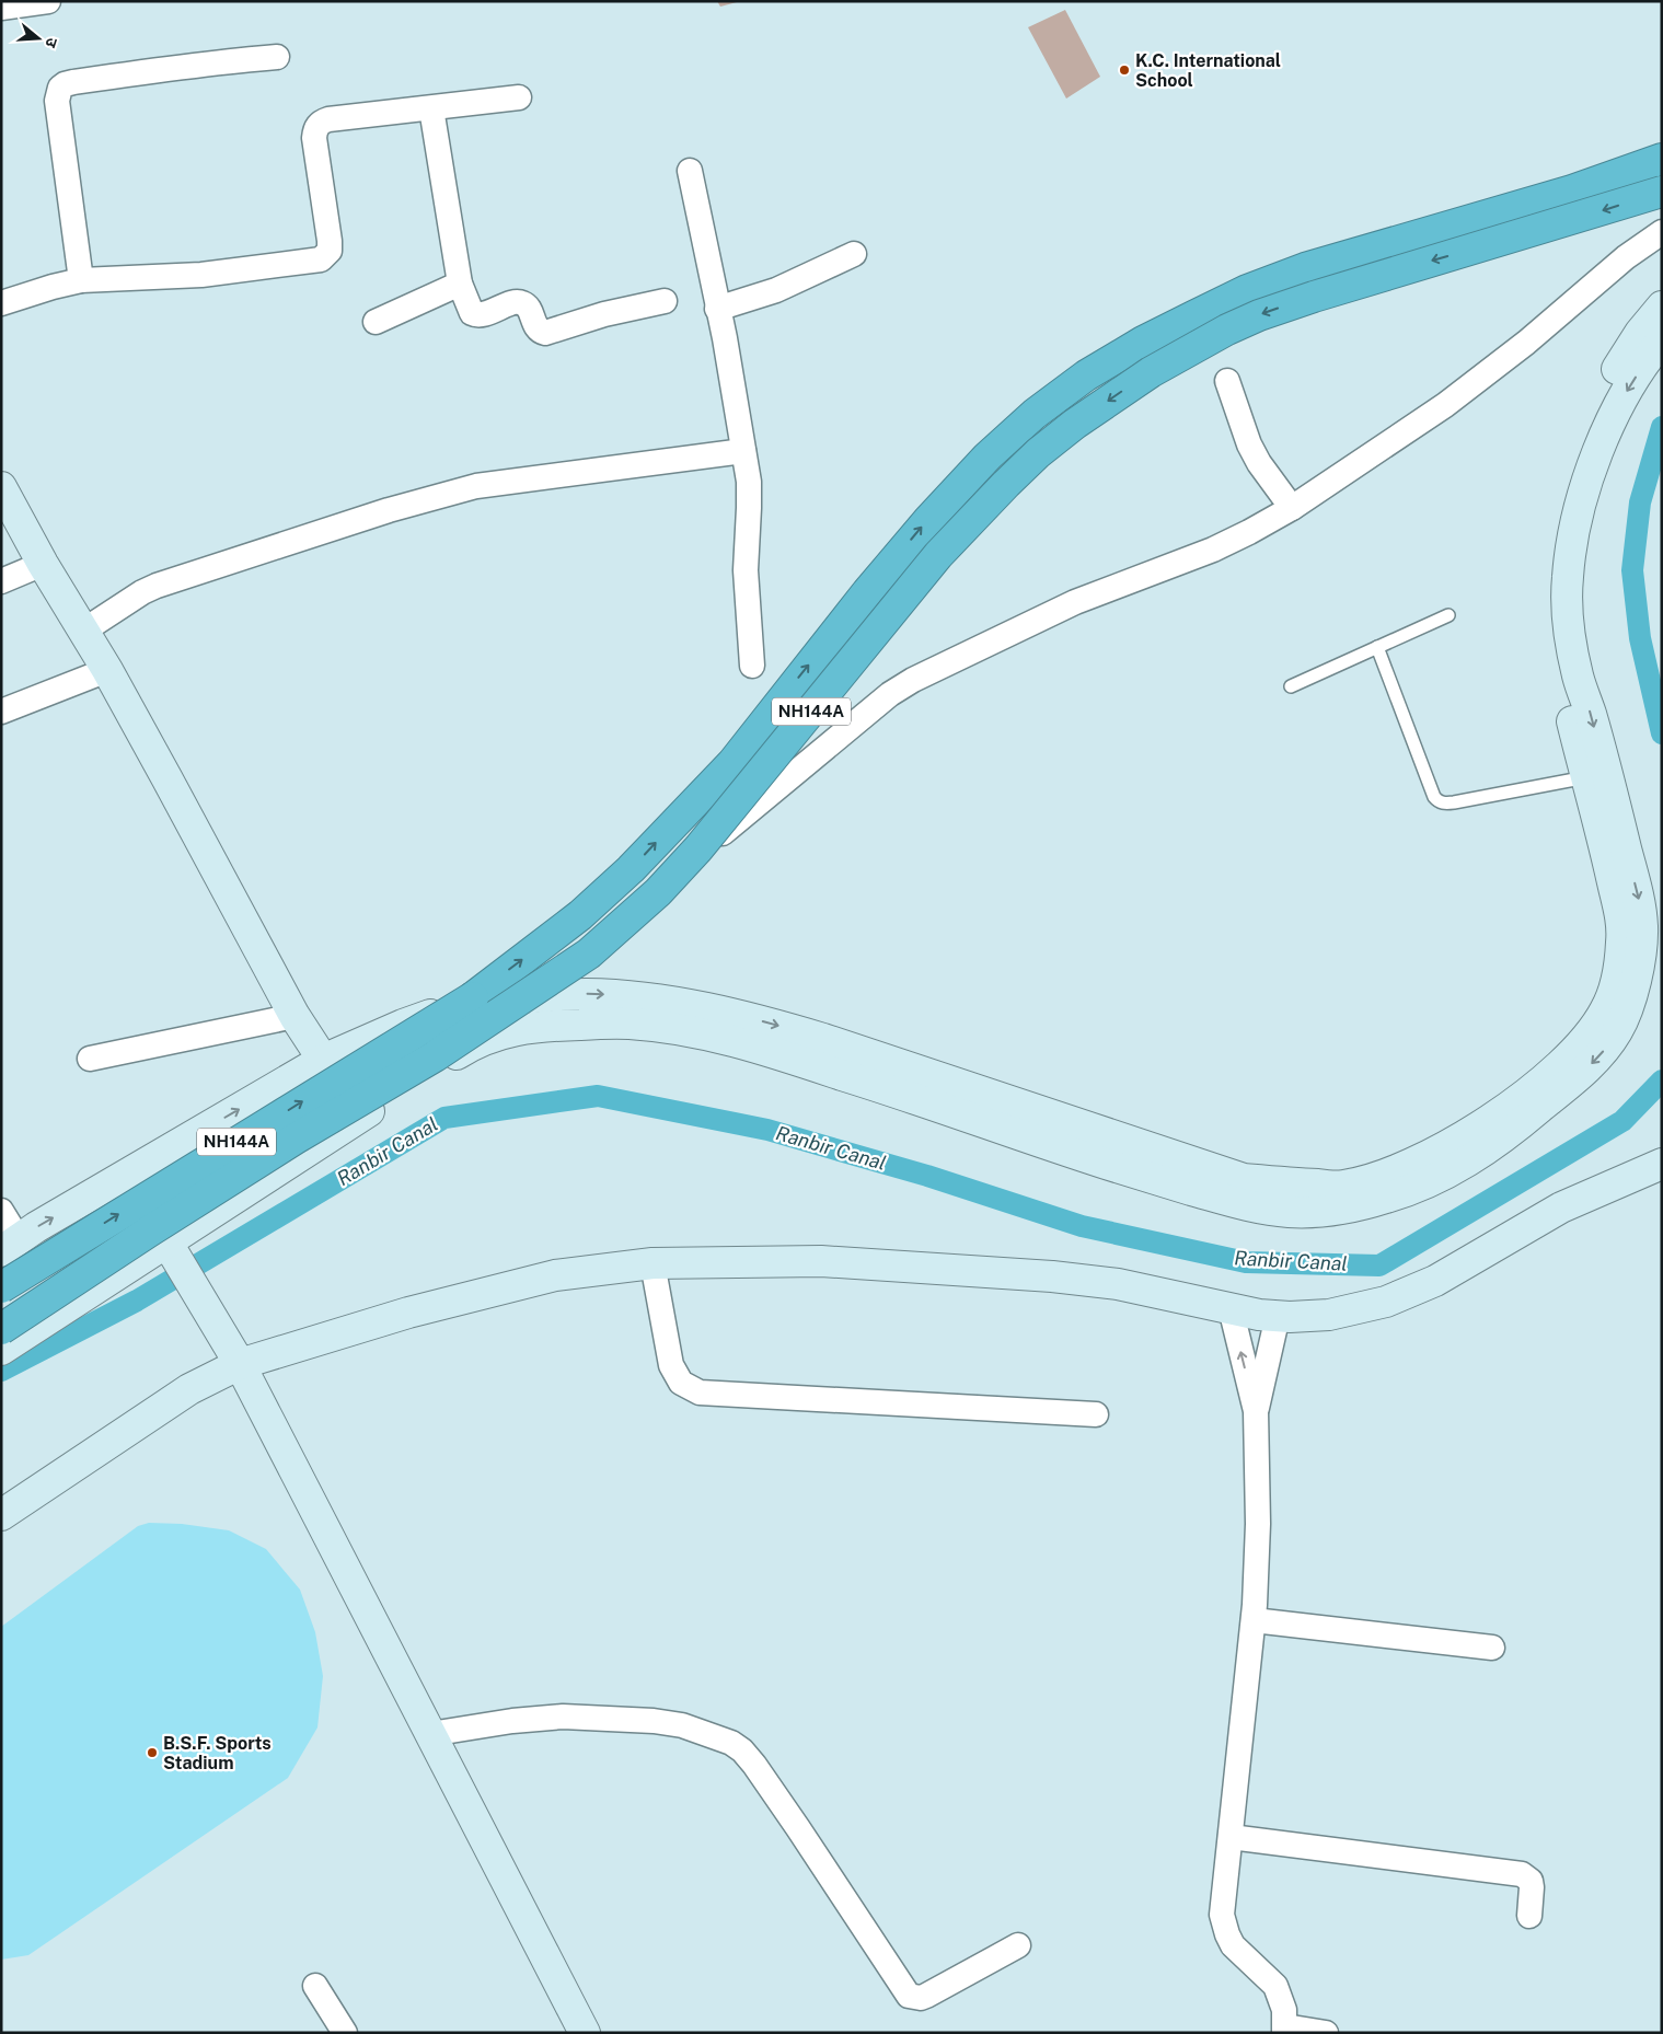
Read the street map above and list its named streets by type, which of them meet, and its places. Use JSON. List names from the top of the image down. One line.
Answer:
{"streets":{"highway":["NH144A"]},"water":["Ranbir Canal"],"places":["K.C. International School","B.S.F. Sports Stadium"],"north":"right"}
